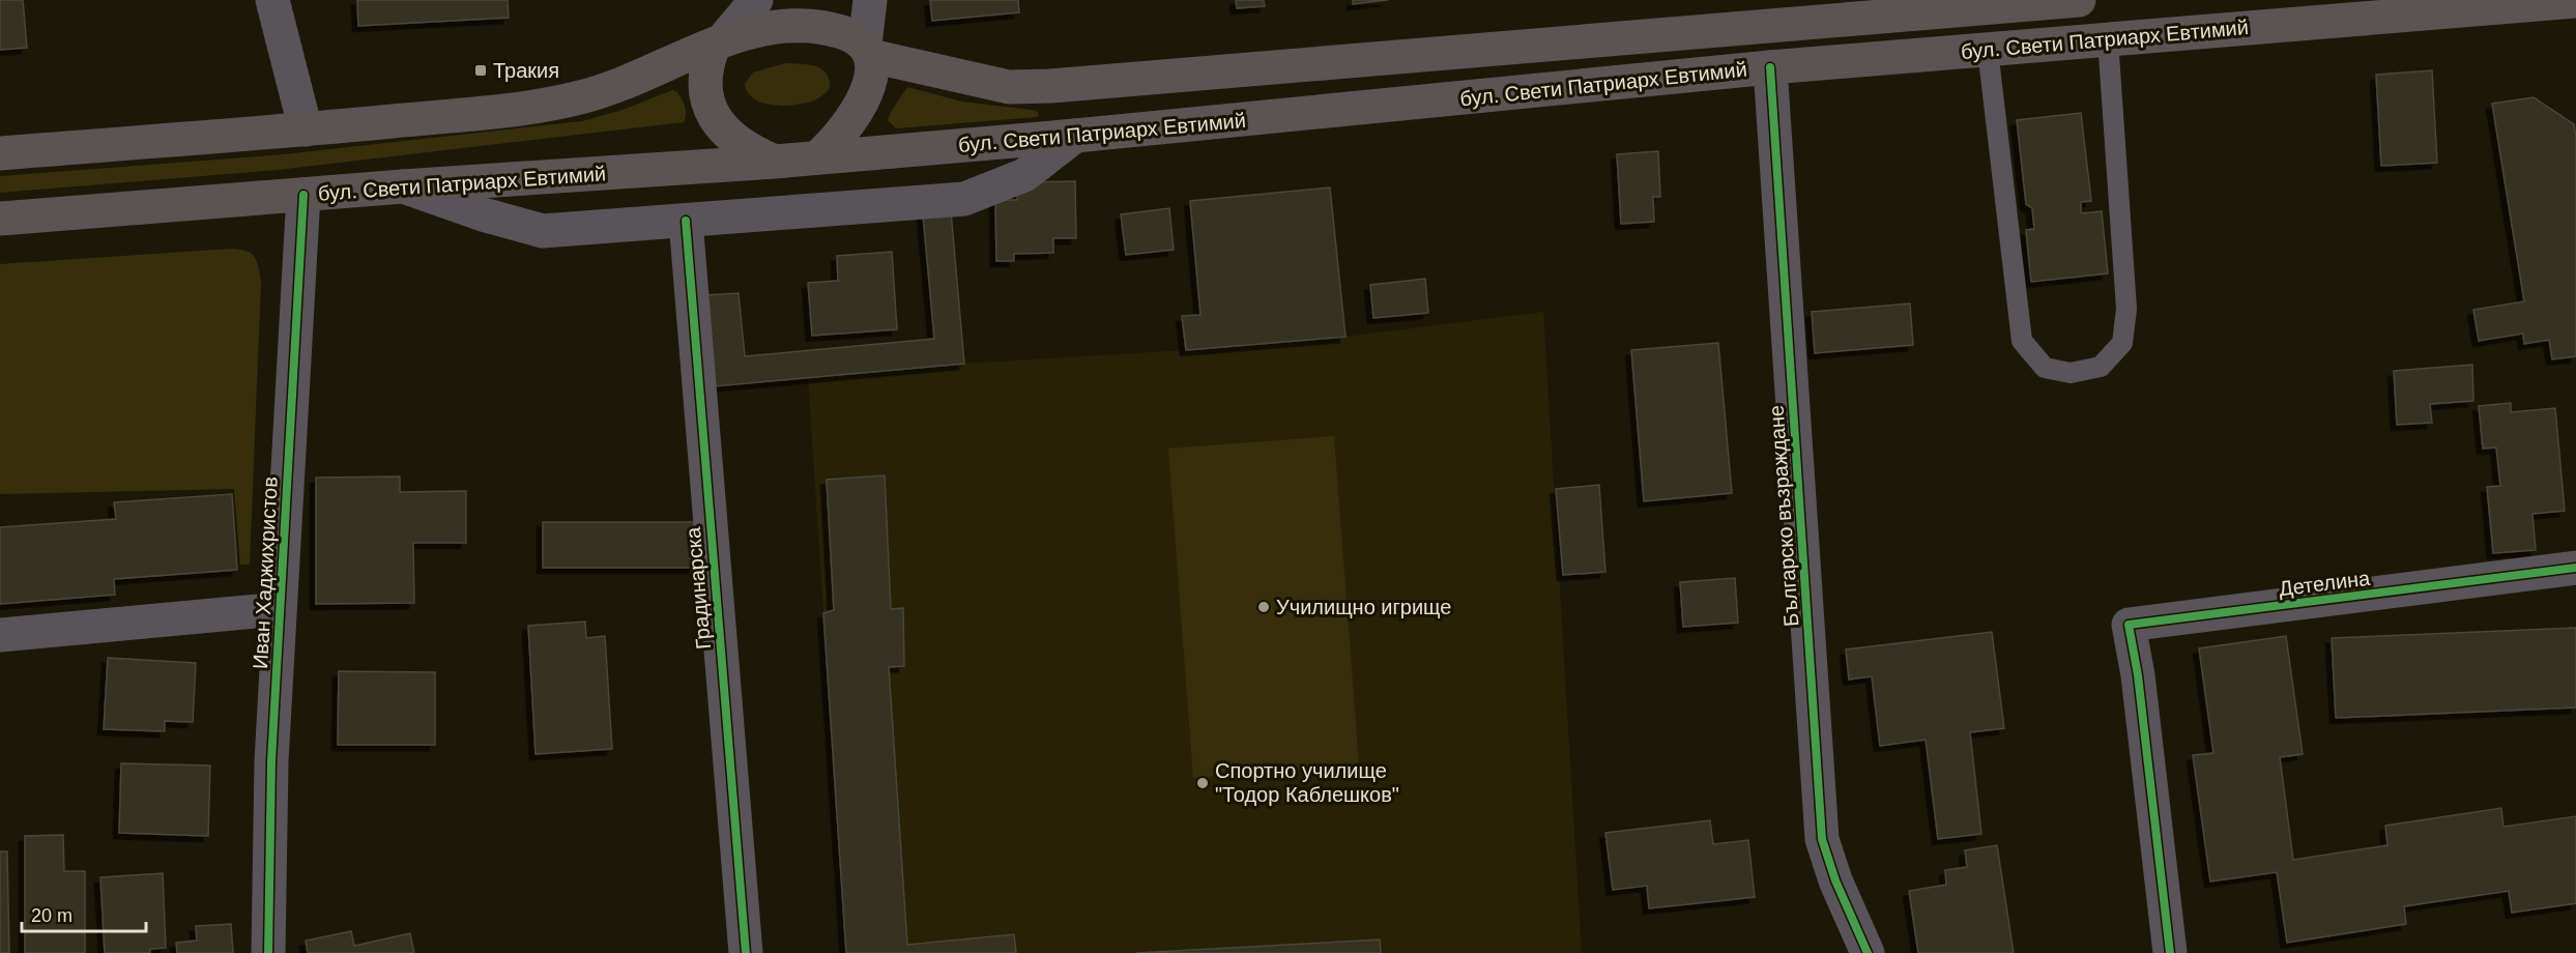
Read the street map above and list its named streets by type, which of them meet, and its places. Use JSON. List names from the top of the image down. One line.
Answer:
{"streets":{"main road":["бул. Свети Патриарх Евтимий"],"street":["Българско възраждане","Иван Хаджихристов","Детелина","Градинарска"]},"crossings":[["бул. Свети Патриарх Евтимий","Българско възраждане"],["бул. Свети Патриарх Евтимий","Иван Хаджихристов"]],"places":{"transit":["Тракия"],"other":["Училищно игрище","Спортно училище \"Тодор Каблешков\""]},"scale_bar":"20 m"}
